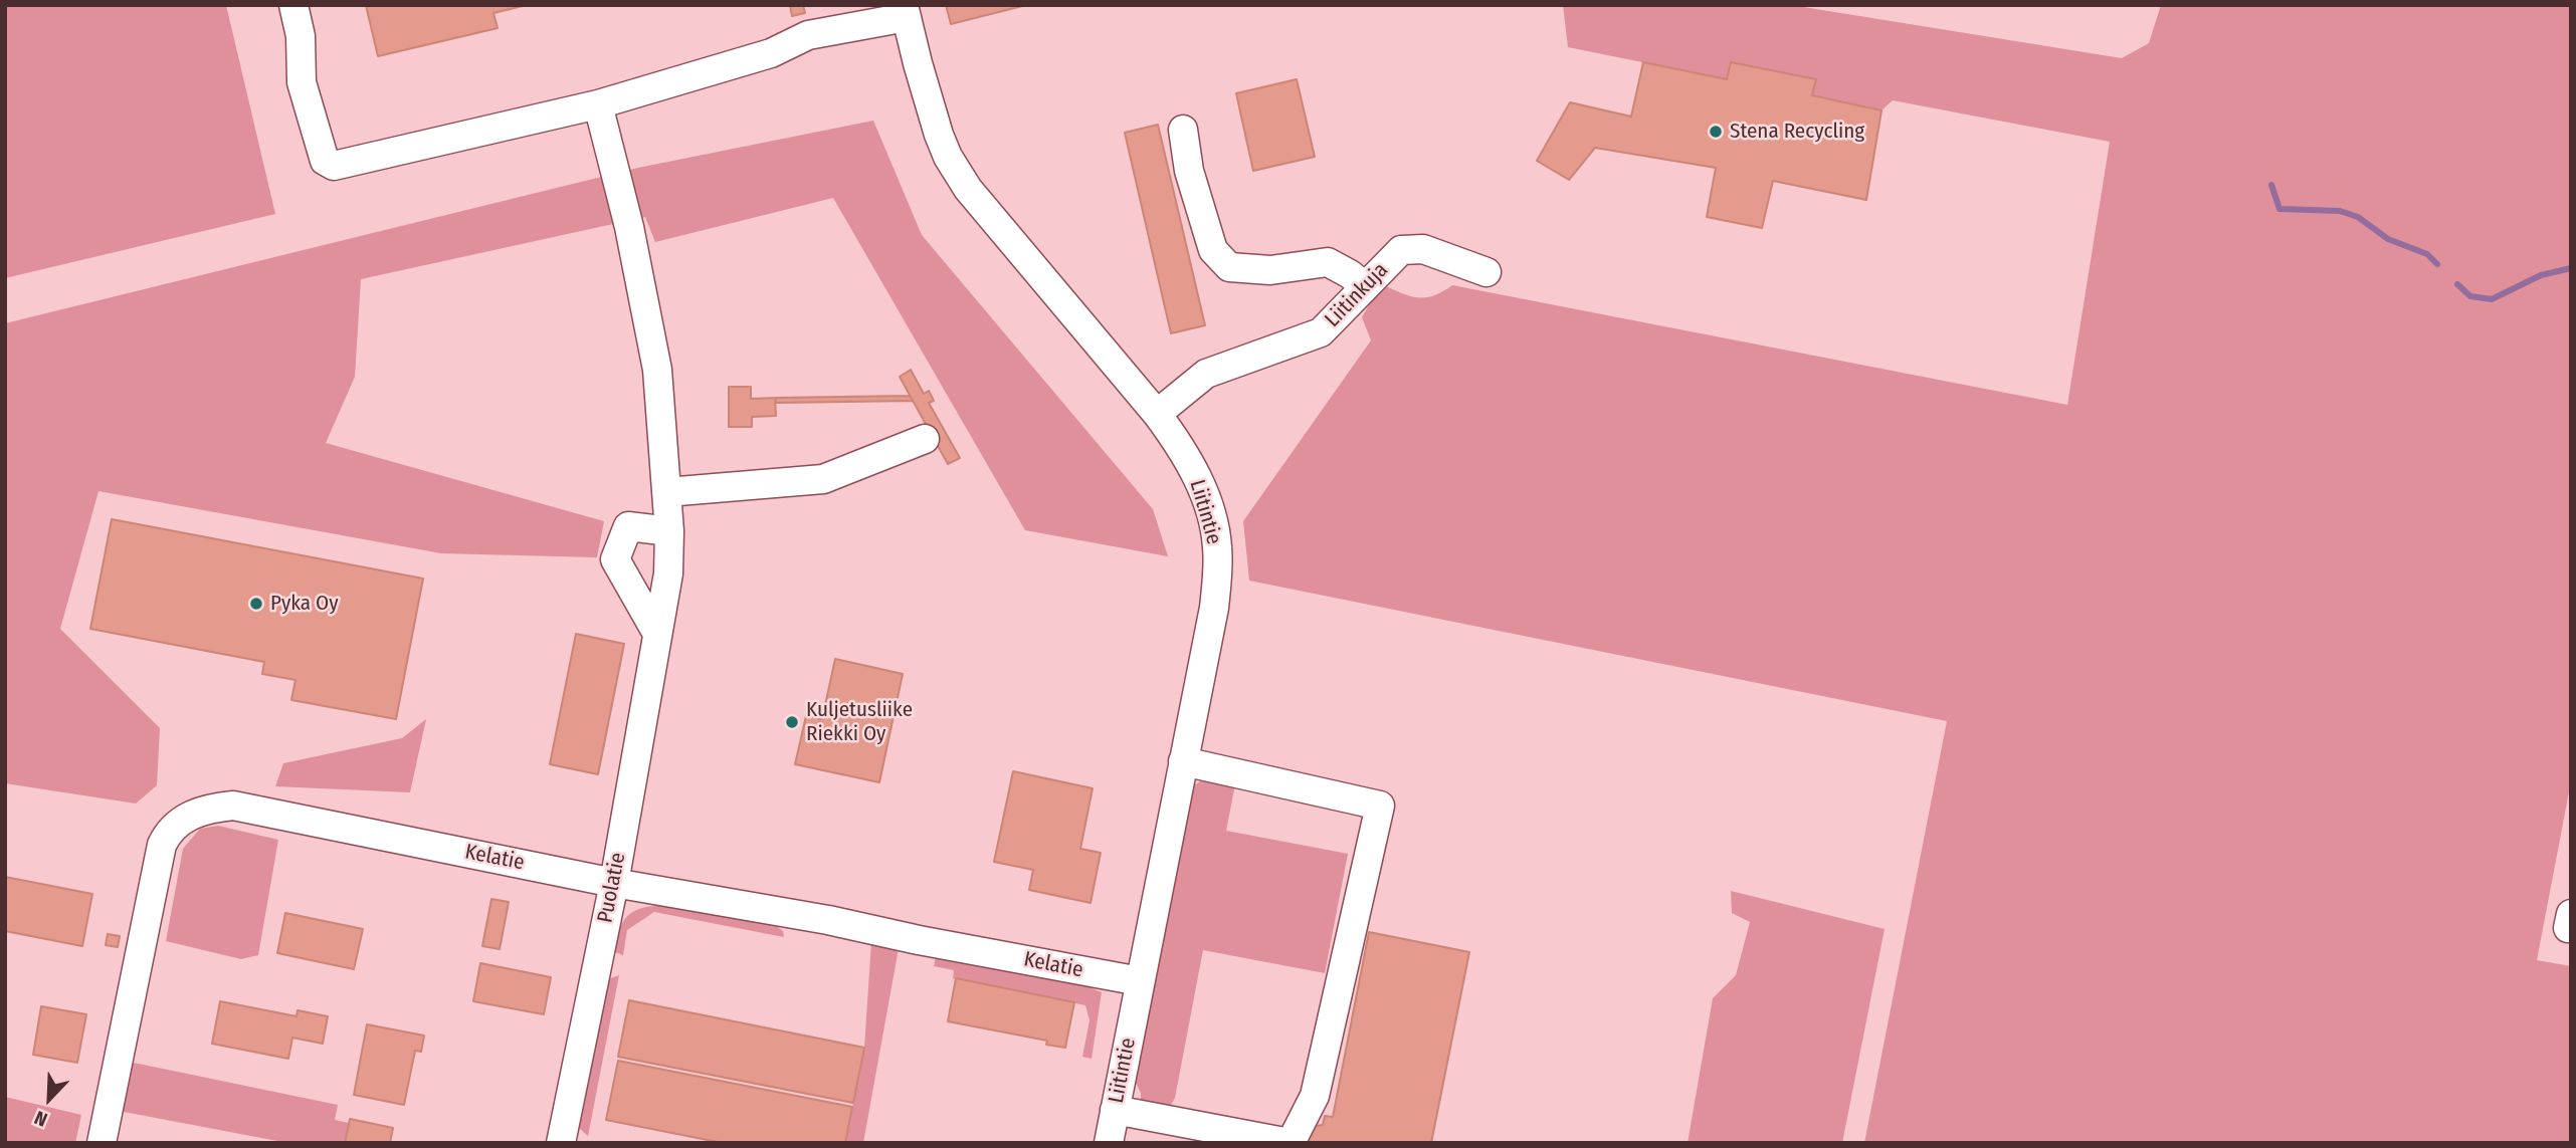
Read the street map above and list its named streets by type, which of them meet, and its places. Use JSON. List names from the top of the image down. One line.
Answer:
{"streets":{"street":["Liitinkuja","Liitintie","Kelatie","Puolatie"]},"crossings":[["Liitinkuja","Liitintie"],["Liitintie","Kelatie"],["Kelatie","Puolatie"]],"places":["Stena Recycling","Pyka Oy","Kuljetusliike Riekki Oy"],"north":"bottom left"}
